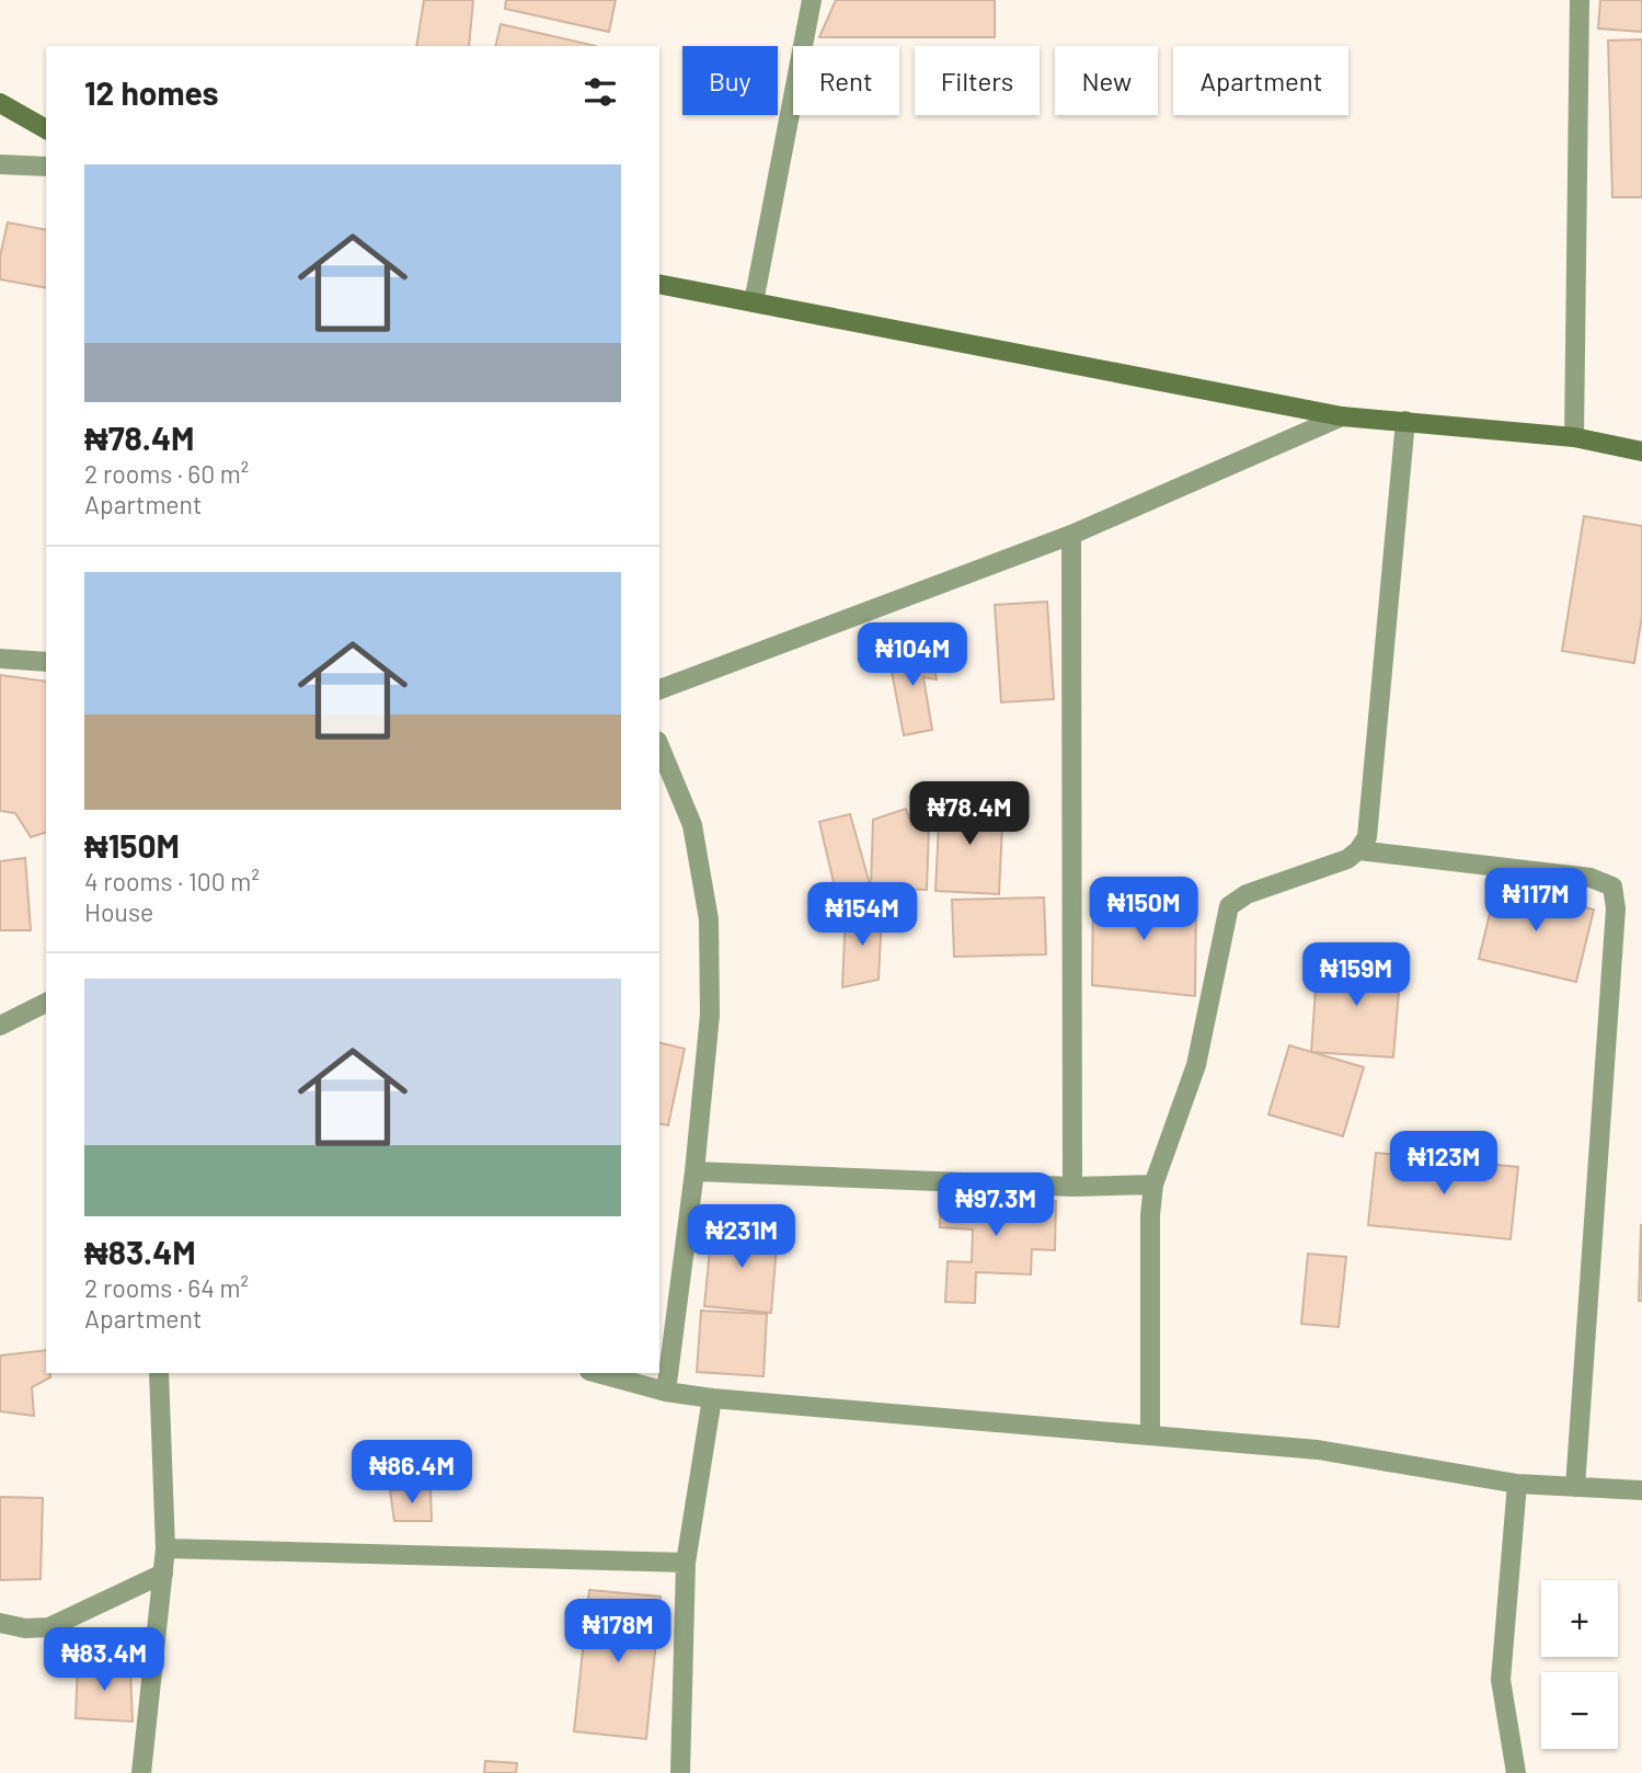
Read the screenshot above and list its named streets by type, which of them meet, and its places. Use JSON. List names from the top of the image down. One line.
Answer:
{"page":{"chip":["Buy","Rent","Filters","New","Apartment"],"heading":"12 homes","list":[{"name":"₦78.4M","note":"2 rooms · 60 m² · Apartment"},{"name":"₦150M","note":"4 rooms · 100 m² · House"},{"name":"₦83.4M","note":"2 rooms · 64 m² · Apartment"}],"price":["₦104M","₦78.4M","₦117M","₦150M","₦154M","₦159M","₦123M","₦97.3M","₦231M","₦86.4M","₦178M","₦83.4M"],"map_buttons":["+","−"]}}
